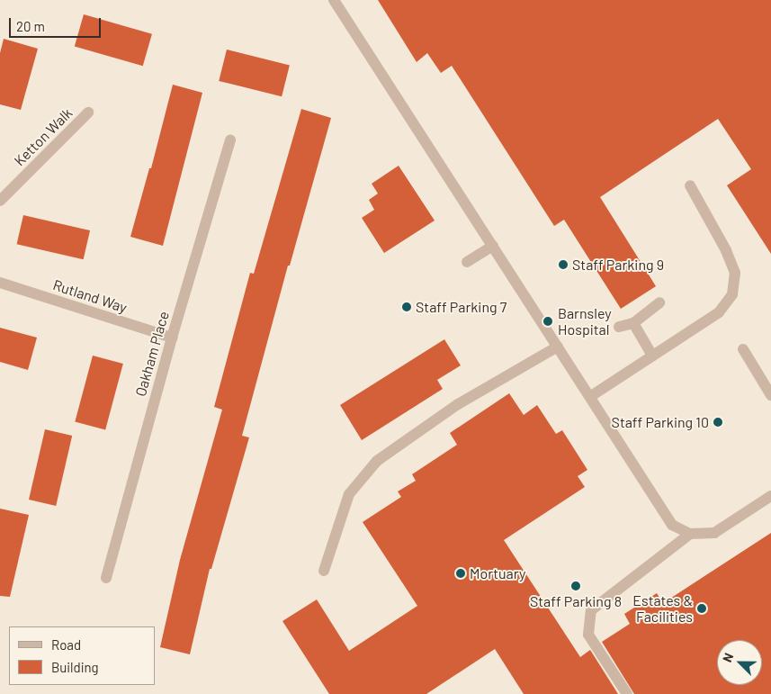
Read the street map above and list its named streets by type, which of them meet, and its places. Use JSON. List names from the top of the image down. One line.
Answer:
{"streets":{"street":["Ketton Walk","Rutland Way","Oakham Place"]},"crossings":[["Rutland Way","Oakham Place"]],"places":["Staff Parking 9","Staff Parking 7","Barnsley Hospital","Staff Parking 10","Mortuary","Staff Parking 8","Estates & Facilities"],"legend":["Road","Building"],"scale_bar":"20 m","north":"top left"}
